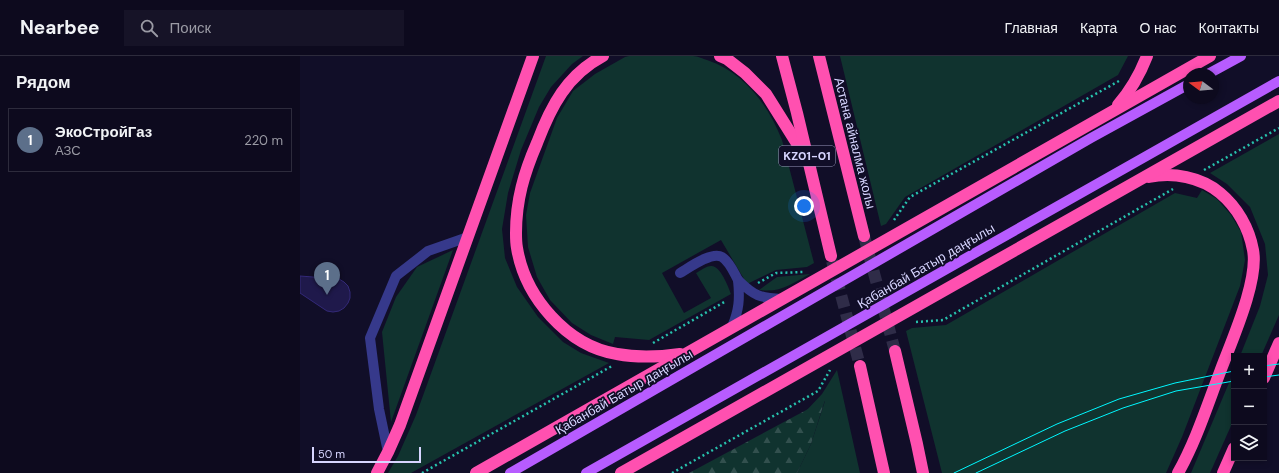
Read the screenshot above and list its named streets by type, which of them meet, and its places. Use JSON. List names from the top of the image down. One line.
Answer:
{"streets":{"highway":["Астана айналма жолы","KZ01-01"],"main road":["Қабанбай Батыр даңғылы"]},"scale_bar":"50 m","north":"left","page":{"header":"Nearbee","search":"Поиск","nav":["Главная","Карта","О нас","Контакты"],"heading":"Рядом","list":[{"mark":"1","name":"ЭкоСтройГаз","note":"АЗС","value":"220 m"}],"pins":"1","map_buttons":["+","−"],"scale":"50 m"}}
